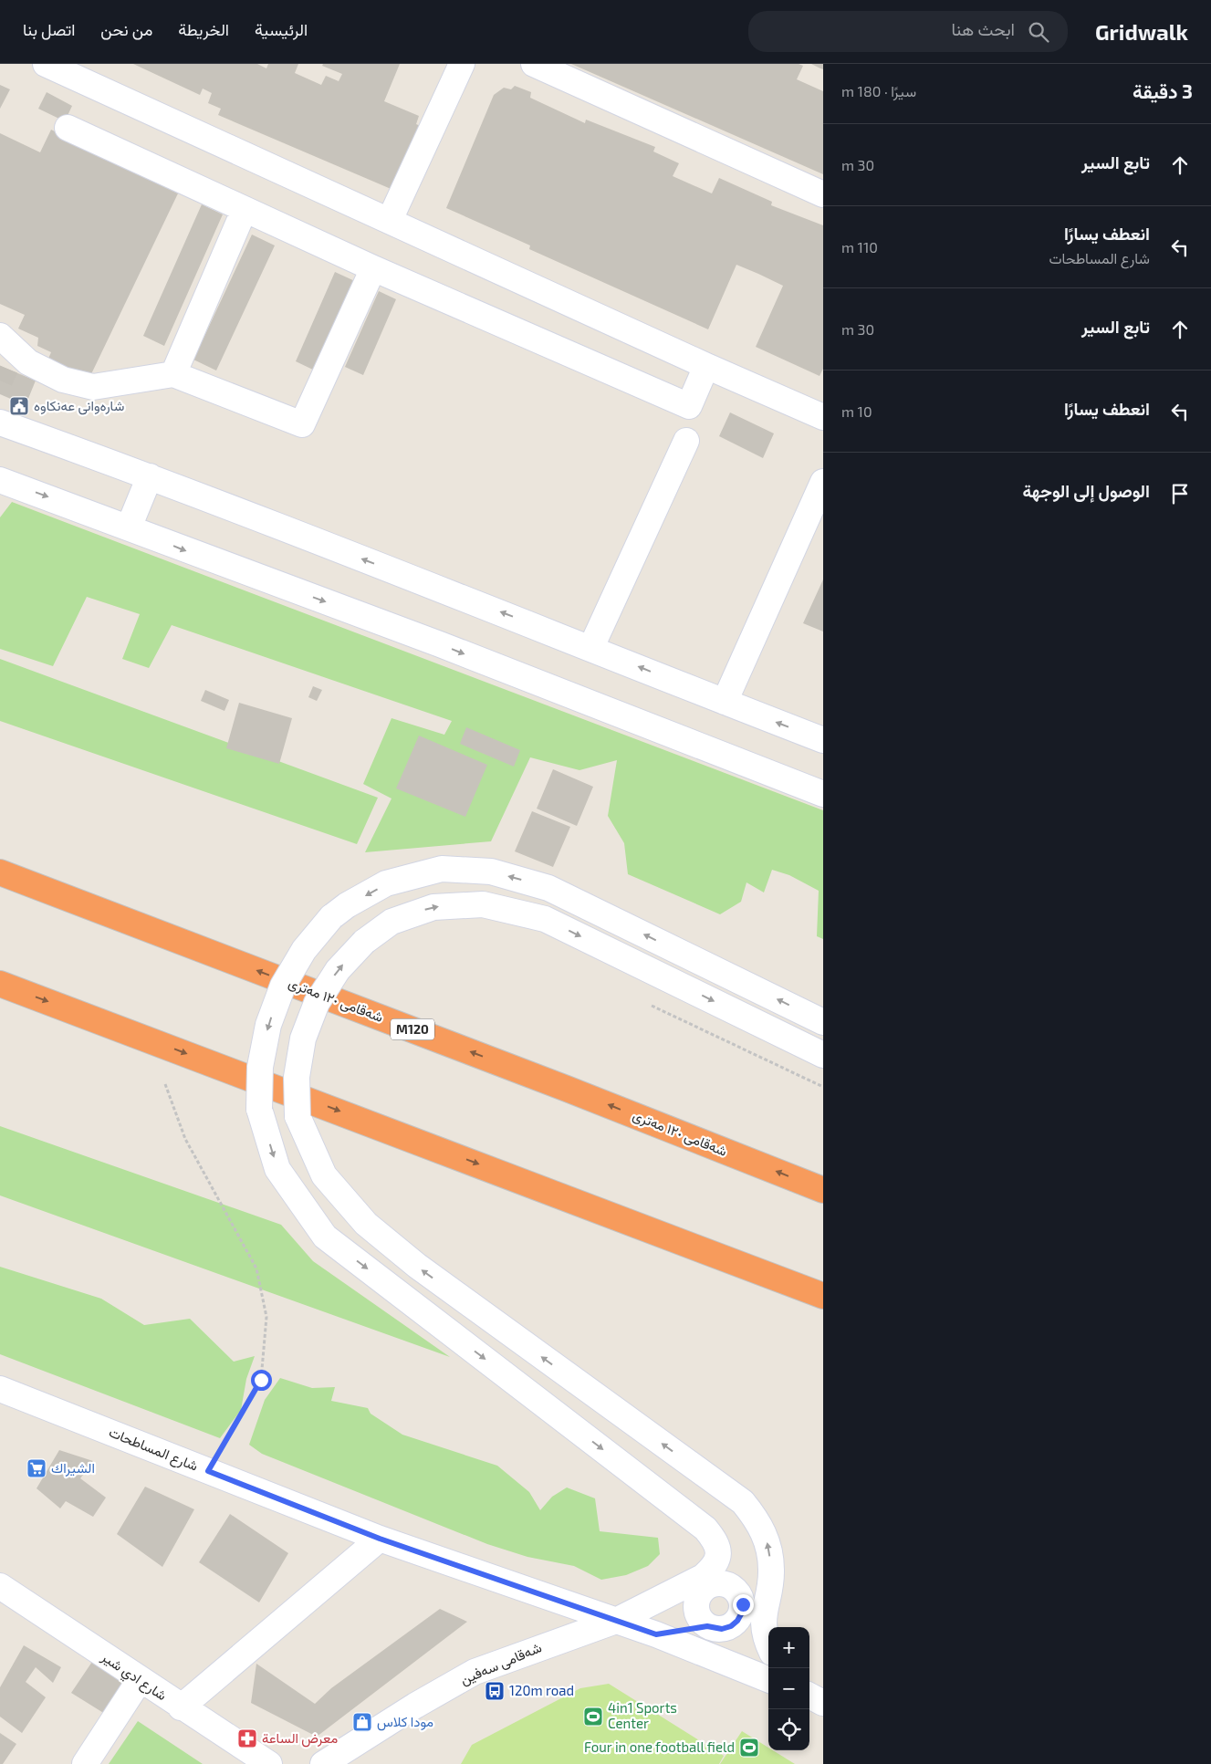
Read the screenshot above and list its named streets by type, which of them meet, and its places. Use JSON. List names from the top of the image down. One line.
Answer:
{"streets":{"highway":["شەقامی ١٢٠ مەتری","M120"],"street":["شارع المساطحات","شەقامی سەفین","شارع ادي شير"]},"crossings":[["شارع المساطحات","شەقامی سەفین"]],"places":{"public building":["شارەوانی عەنکاوە"],"supermarket":["الشيراك"],"bus stop":["120m road"],"sports":["4in1 Sports Center","Four in one football field"],"shop":["مودا كلاس"],"pharmacy":["معرض الساعة"]},"page":{"header":"Gridwalk","search":"ابحث هنا","nav":["الرئيسية","الخريطة","من نحن","اتصل بنا"],"heading":["3 دقيقة","سيرًا · 180 m"],"list":[["تابع السير","30 m"],["انعطف يسارًا","شارع المساطحات","110 m"],["تابع السير","30 m"],["انعطف يسارًا","10 m"],"الوصول إلى الوجهة"],"map_buttons":["+","−"]}}
